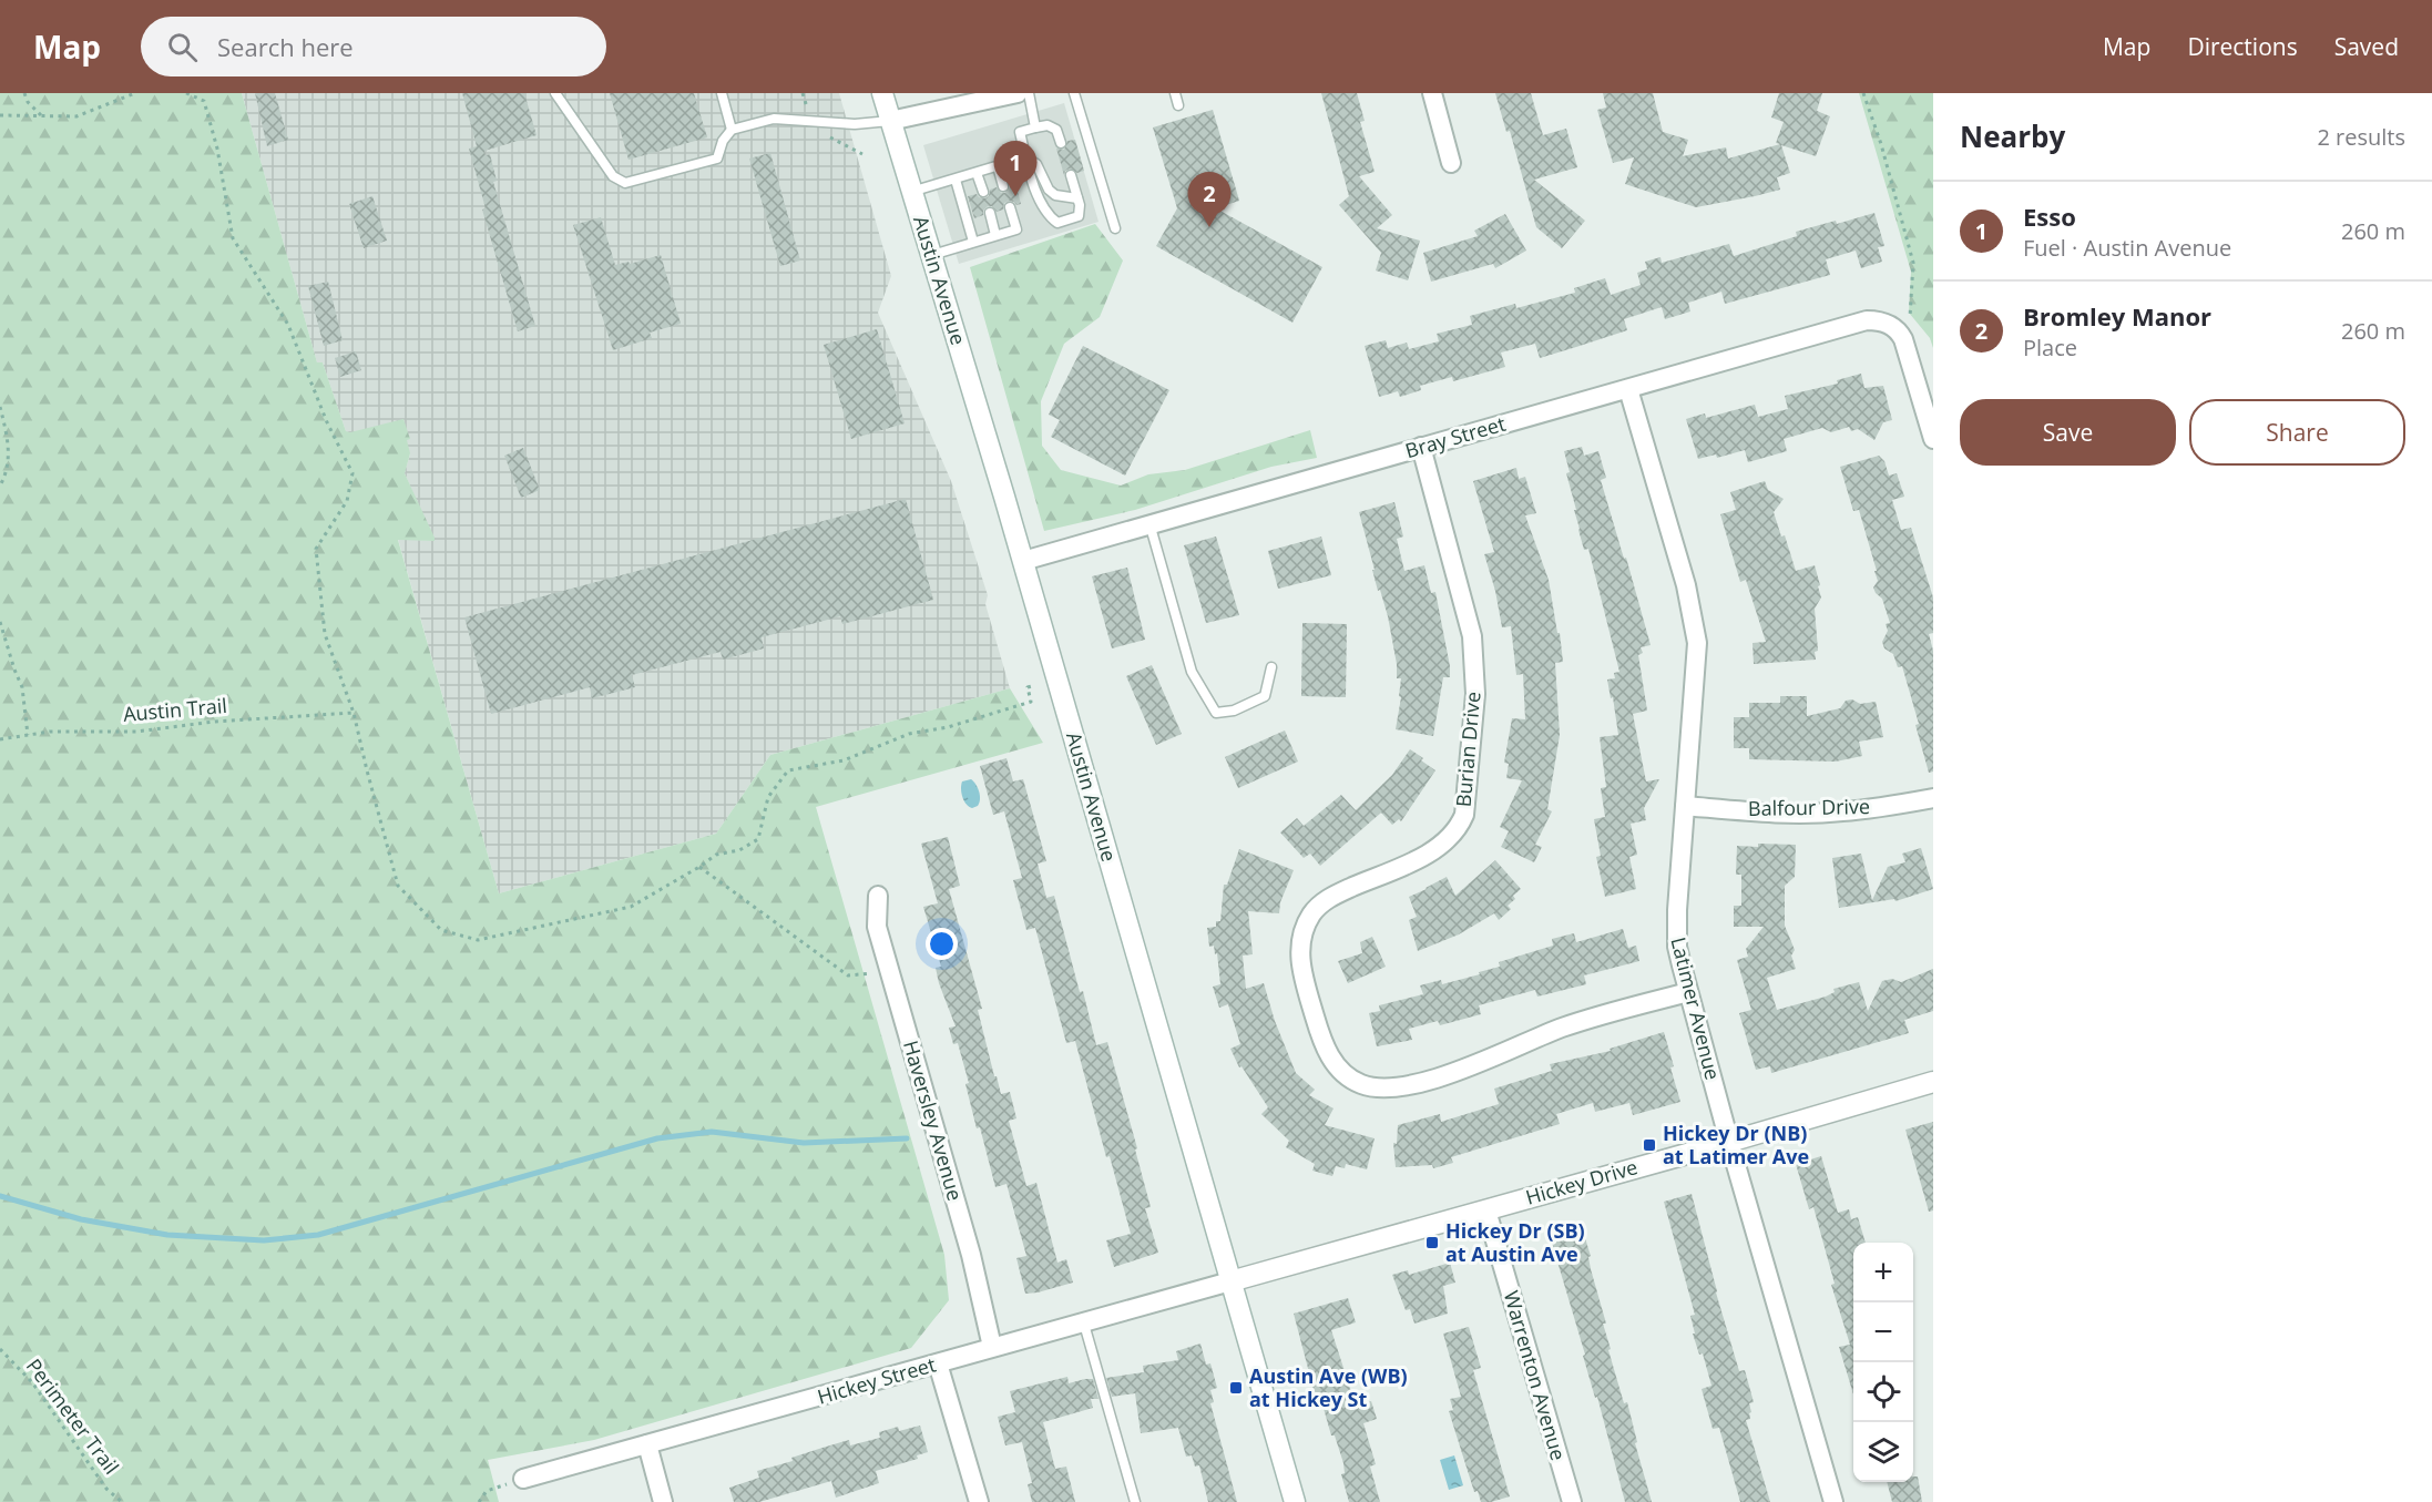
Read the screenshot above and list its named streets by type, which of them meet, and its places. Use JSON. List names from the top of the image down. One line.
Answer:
{"streets":{"main road":["Austin Avenue","Hickey Drive"],"street":["Bray Street","Burian Drive","Balfour Drive","Latimer Avenue","Haversley Avenue","Warrenton Avenue","Hickey Street"],"path":["Austin Trail","Perimeter Trail"]},"crossings":[["Austin Avenue","Bray Street"],["Austin Avenue","Hickey Drive"],["Austin Avenue","Hickey Street"],["Bray Street","Burian Drive"],["Bray Street","Latimer Avenue"],["Burian Drive","Latimer Avenue"],["Balfour Drive","Latimer Avenue"],["Latimer Avenue","Hickey Drive"],["Haversley Avenue","Hickey Street"],["Hickey Drive","Warrenton Avenue"],["Hickey Drive","Hickey Street"]],"places":{"transit":["Hickey Dr (NB) at Latimer Ave","Hickey Dr (SB) at Austin Ave","Austin Ave (WB) at Hickey St"]},"page":{"header":"Map","search":"Search here","nav":["Map","Directions","Saved"],"heading":["Nearby","2 results"],"pins":["1","2"],"list":[{"mark":"1","name":"Esso","note":"Fuel · Austin Avenue","value":"260 m"},{"mark":"2","name":"Bromley Manor","note":"Place","value":"260 m"}],"buttons":["Save","Share"],"map_buttons":["+","−"]}}
